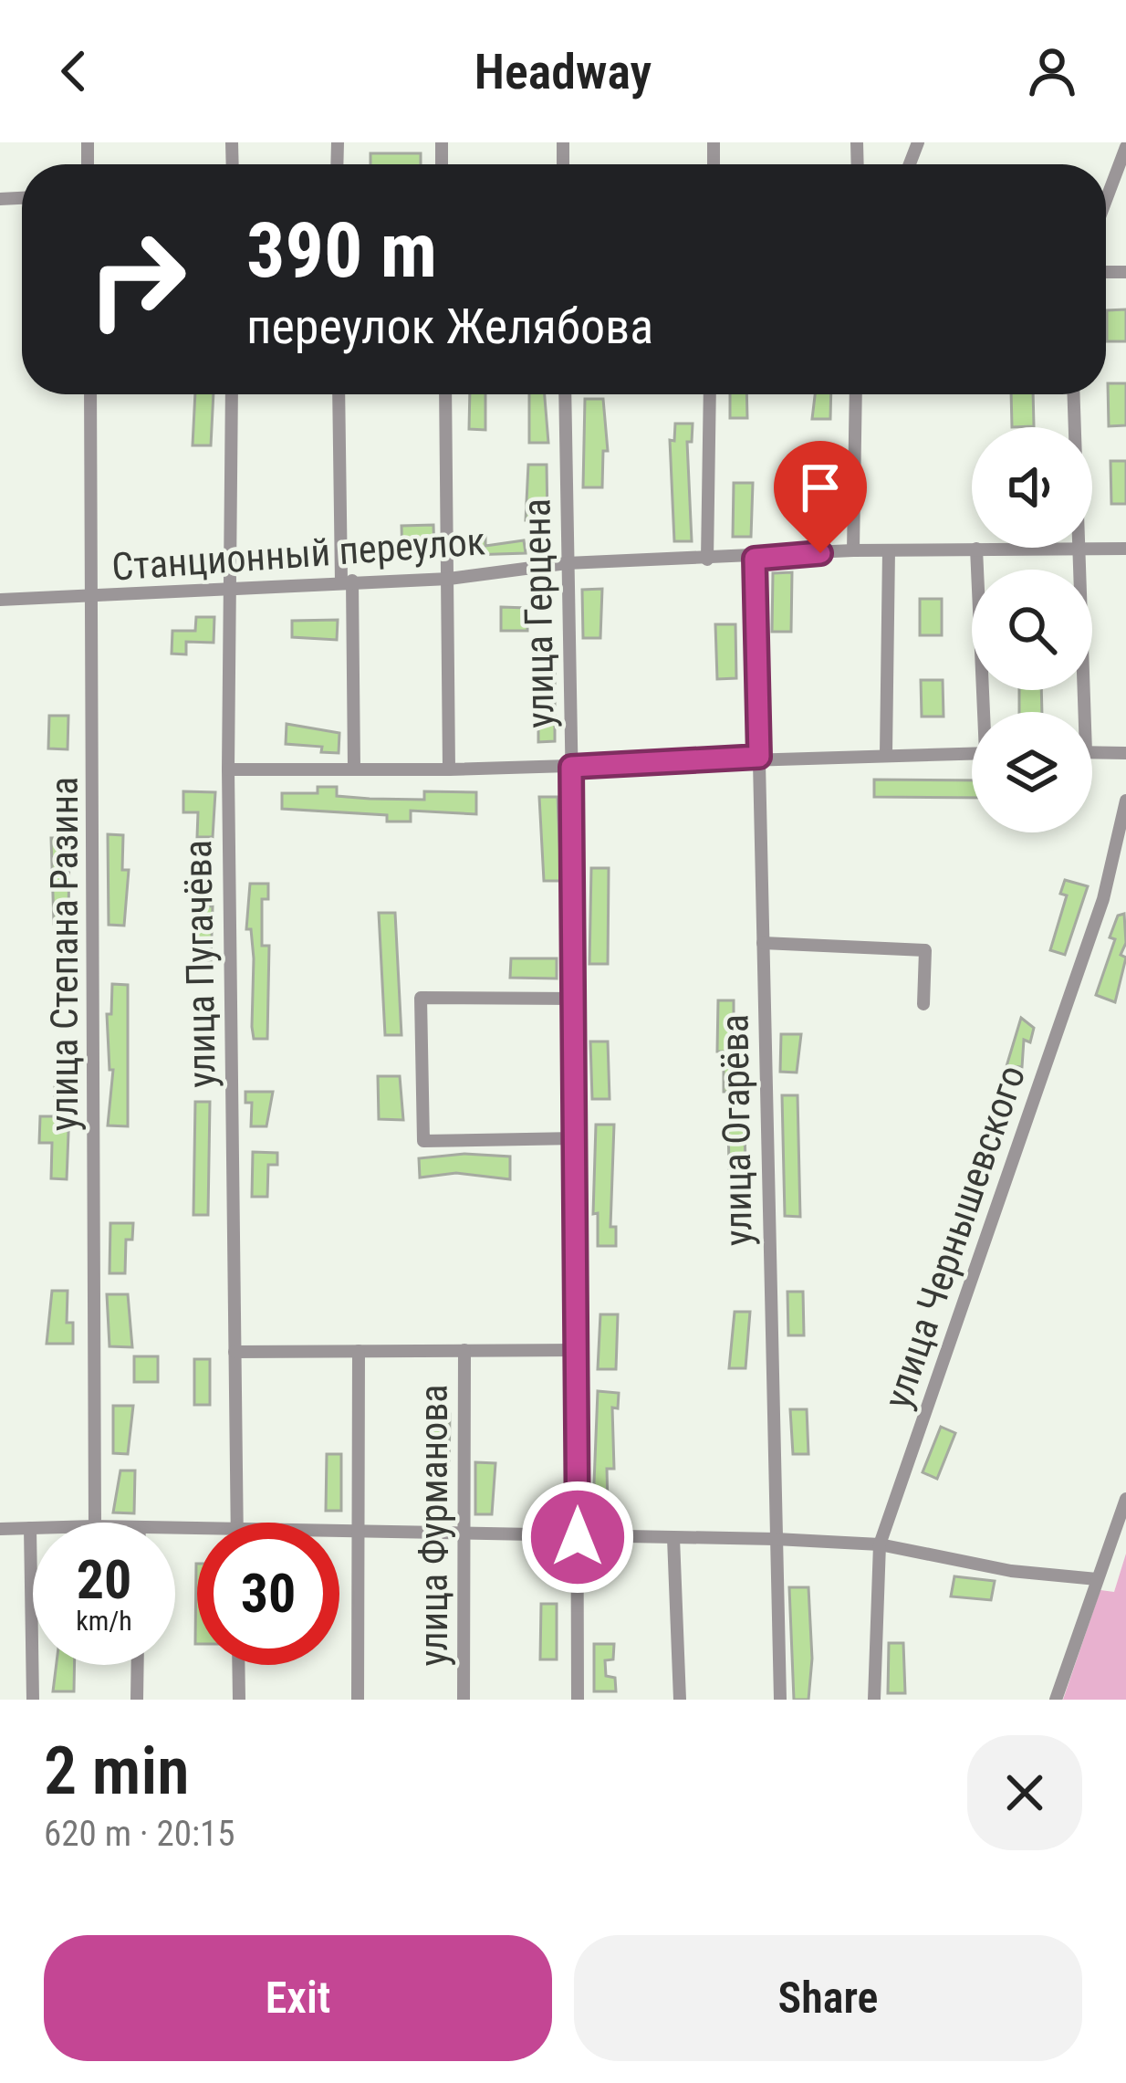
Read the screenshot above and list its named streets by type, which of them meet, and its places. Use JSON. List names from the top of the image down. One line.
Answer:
{"streets":{"street":["Станционный переулок","улица Герцена","улица Степана Разина","улица Пугачёва","улица Огарёва","улица Чернышевского","улица Фурманова"]},"crossings":[["Станционный переулок","улица Герцена"],["Станционный переулок","улица Степана Разина"],["Станционный переулок","улица Пугачёва"],["Станционный переулок","улица Огарёва"]],"page":{"header":"Headway","turn":["390 m","переулок Желябова"],"speed":"20 km/h","limit":"30","heading":["2 min","620 m · 20:15"],"buttons":["Exit","Share"]}}
